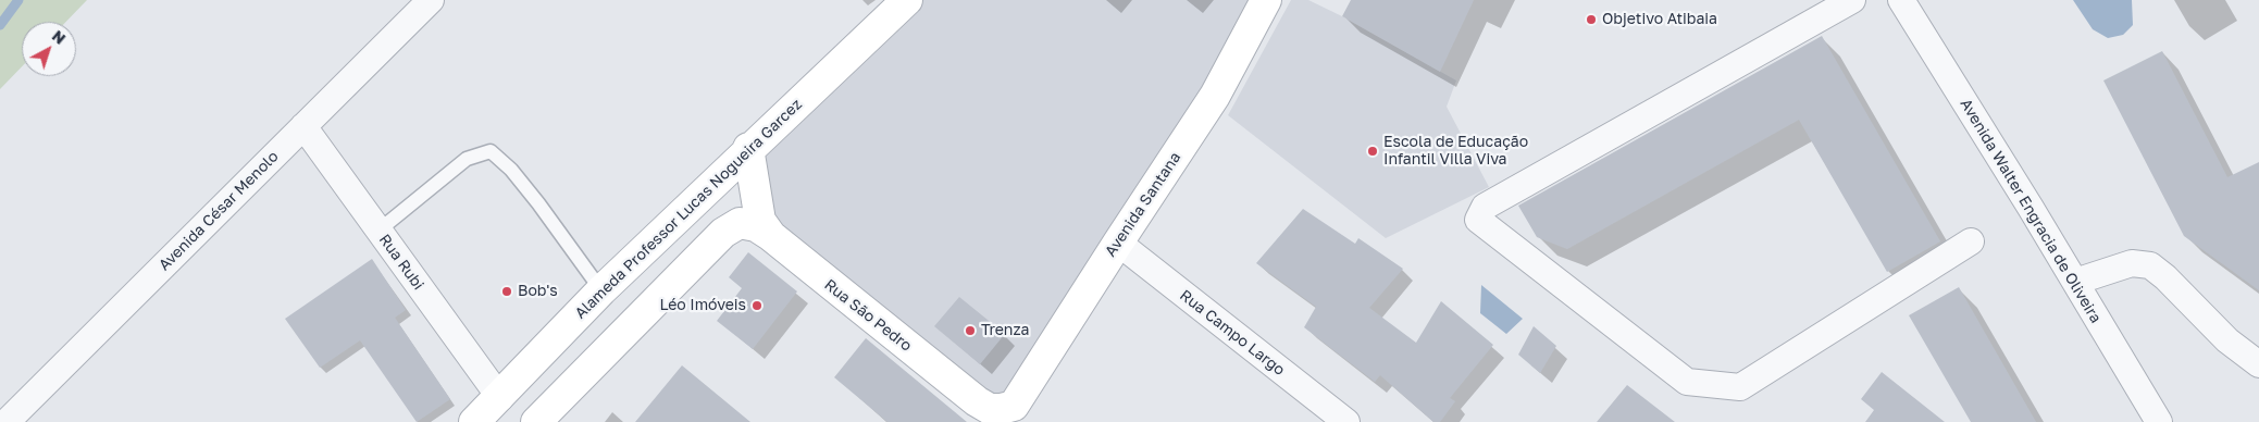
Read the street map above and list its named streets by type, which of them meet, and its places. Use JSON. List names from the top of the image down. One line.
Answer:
{"streets":{"main road":["Avenida Santana","Alameda Professor Lucas Nogueira Garcez","Rua São Pedro"],"street":["Avenida César Menolo","Avenida Walter Engracia de Oliveira","Rua Rubi","Rua Campo Largo"]},"crossings":[["Avenida Santana","Rua São Pedro"],["Avenida Santana","Rua Campo Largo"],["Alameda Professor Lucas Nogueira Garcez","Rua Rubi"],["Avenida César Menolo","Rua Rubi"]],"places":["Objetivo Atibaia","Escola de Educação Infantil Villa Viva","Bob's","Léo Imóveis","Trenza"],"north":"top right"}
